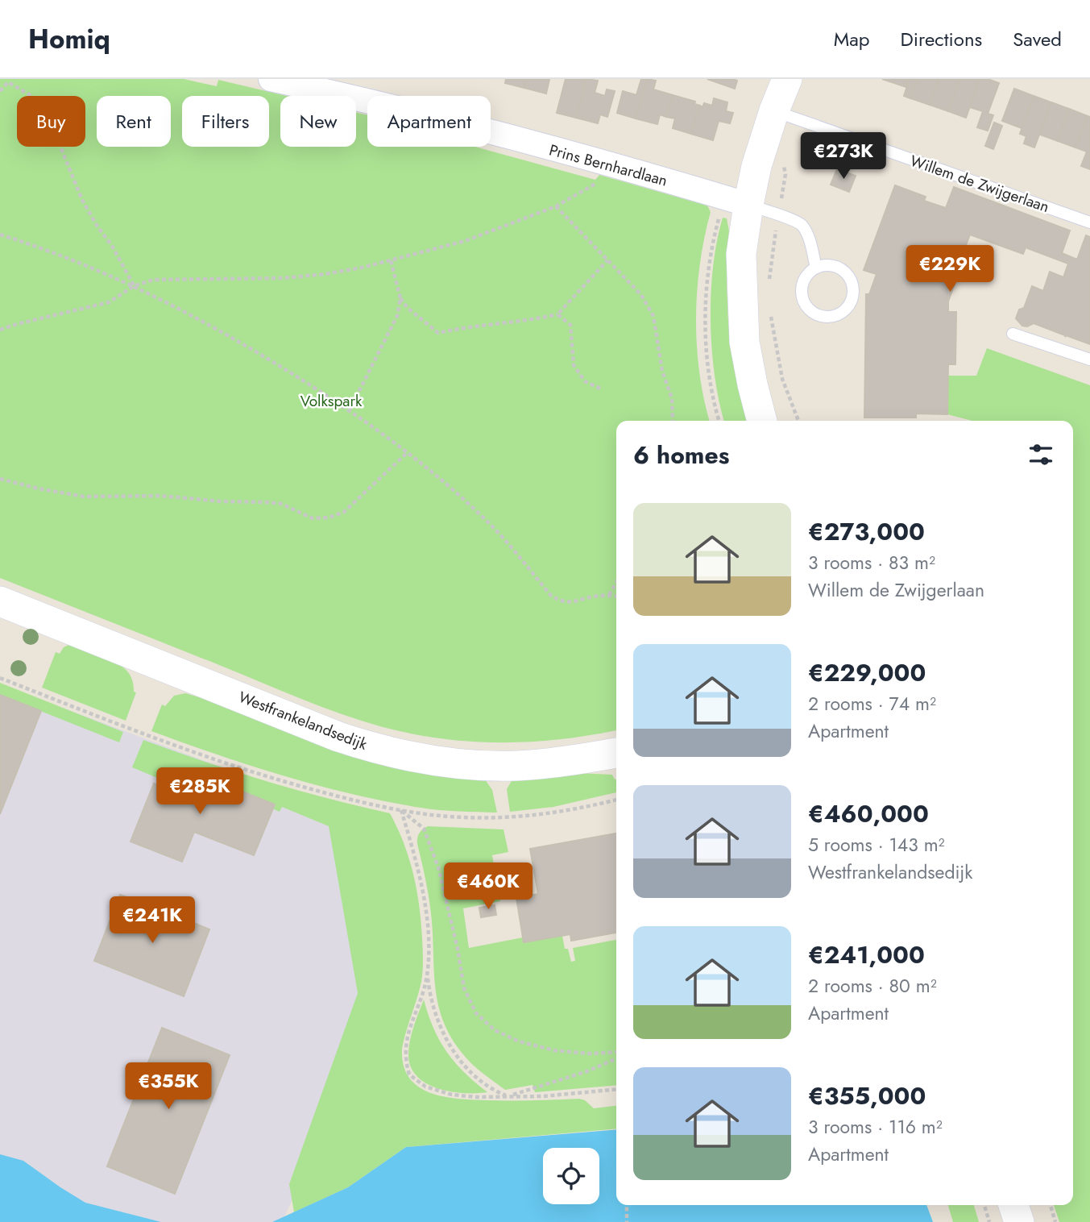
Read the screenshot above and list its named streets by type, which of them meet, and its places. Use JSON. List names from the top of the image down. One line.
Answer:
{"streets":{"street":["Prins Bernhardlaan","Westfrankelandsedijk"],"lane":["Willem de Zwijgerlaan"]},"parks":["Volkspark"],"page":{"header":"Homiq","nav":["Map","Directions","Saved"],"chip":["Buy","Rent","Filters","New","Apartment"],"price":["€273K","€229K","€285K","€460K","€241K","€355K"],"heading":"6 homes","list":[{"name":"€273,000","note":"3 rooms · 83 m² · Willem de Zwijgerlaan"},{"name":"€229,000","note":"2 rooms · 74 m² · Apartment"},{"name":"€460,000","note":"5 rooms · 143 m² · Westfrankelandsedijk"},{"name":"€241,000","note":"2 rooms · 80 m² · Apartment"},{"name":"€355,000","note":"3 rooms · 116 m² · Apartment"}]}}
